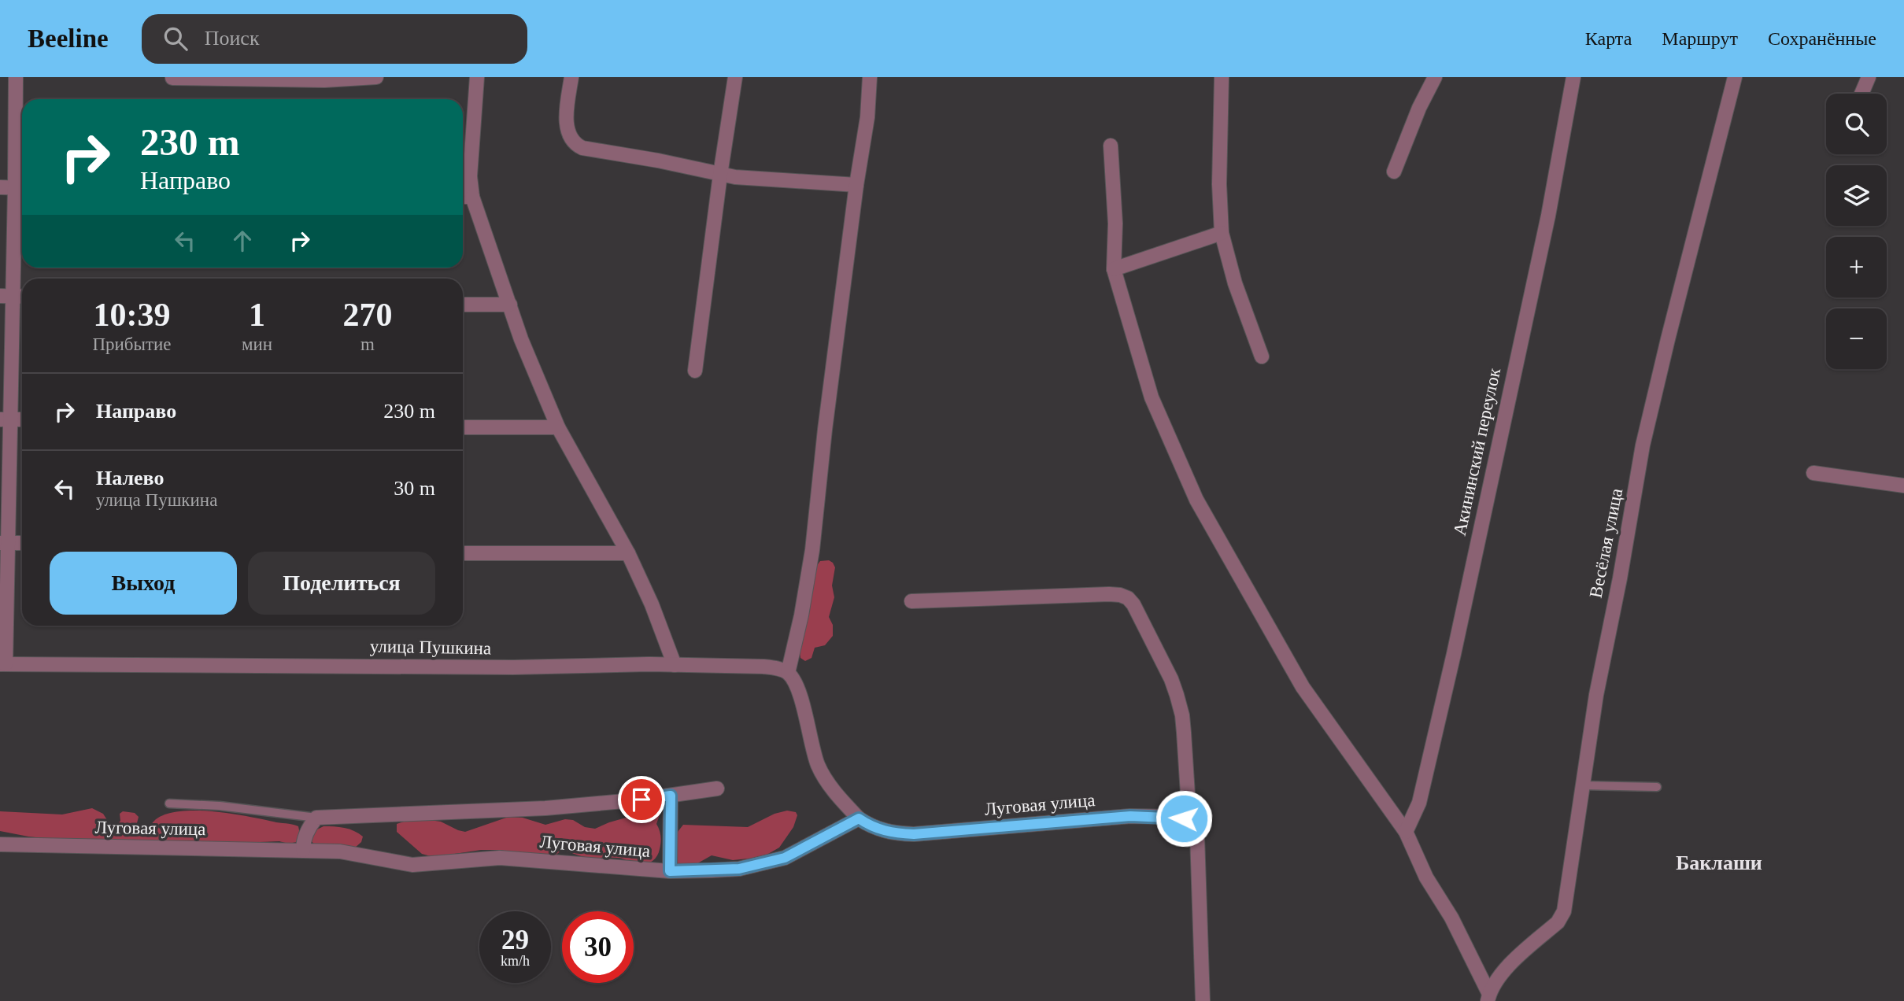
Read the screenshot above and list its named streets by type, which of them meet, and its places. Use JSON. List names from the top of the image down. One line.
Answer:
{"streets":{"street":["Акининский переулок","Весёлая улица","улица Пушкина","Луговая улица"]},"districts":["Баклаши"],"page":{"header":"Beeline","search":"Поиск","nav":["Карта","Маршрут","Сохранённые"],"map_buttons":["+","−"],"turn":["230 m","Направо"],"eta":["10:39","Прибытие","1","мин","270","m"],"list":[{"name":"Направо","value":"230 m"},{"name":"Налево","note":"улица Пушкина","value":"30 m"}],"buttons":["Выход","Поделиться"],"speed":"29 km/h","limit":"30"}}
